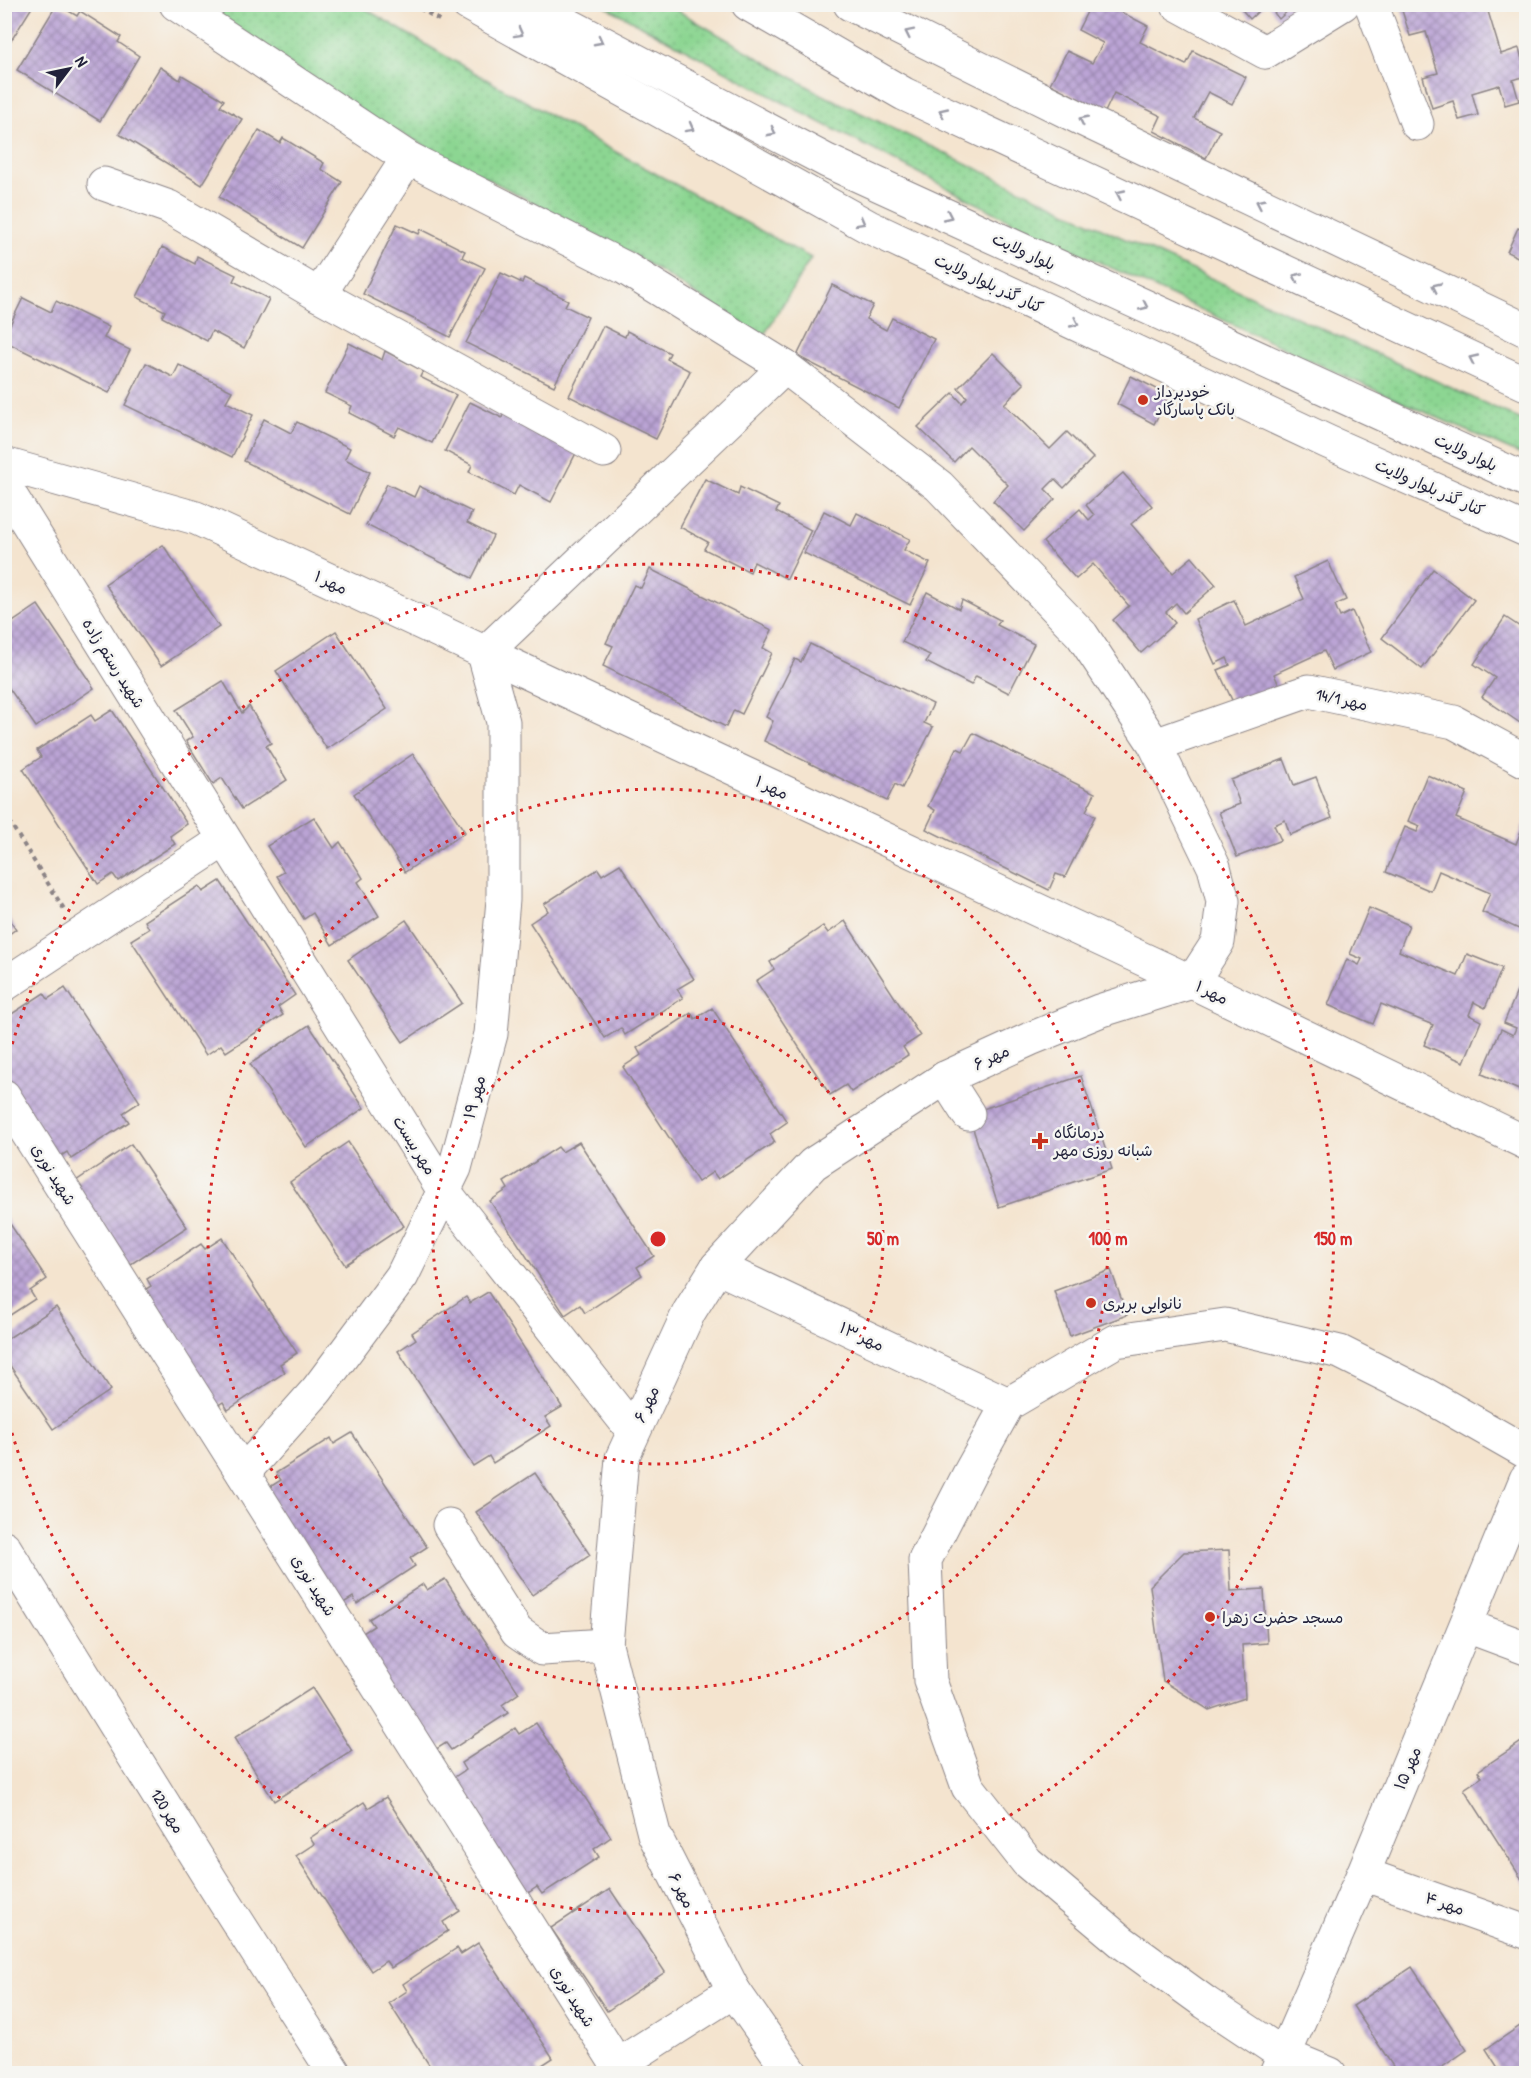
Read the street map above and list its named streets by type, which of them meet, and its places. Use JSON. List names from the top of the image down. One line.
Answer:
{"streets":{"street":["بلوار ولایت","کنار گذر بلوار ولایت","مهر ۱","شهید رستم زاده","مهر 14/1","مهر ۶","مهر ۱۹","مهر بیست","شهید نوری","مهر ۱۳","مهر ۱۵","مهر 120","مهر ۴"]},"crossings":[["مهر ۱","مهر ۶"],["مهر ۱","مهر ۱۹"],["شهید رستم زاده","مهر بیست"],["مهر ۶","مهر بیست"],["مهر ۶","مهر ۱۳"],["مهر ۱۹","مهر بیست"],["مهر ۱۹","شهید نوری"],["مهر ۱۵","مهر ۴"]],"places":{"other":["خودپرداز بانک پاسارگاد","نانوایی بربری","مسجد حضرت زهرا"],"health":["درمانگاه شبانه روزی مهر"]},"north":"top right","rings":["50 m","100 m","150 m"]}
